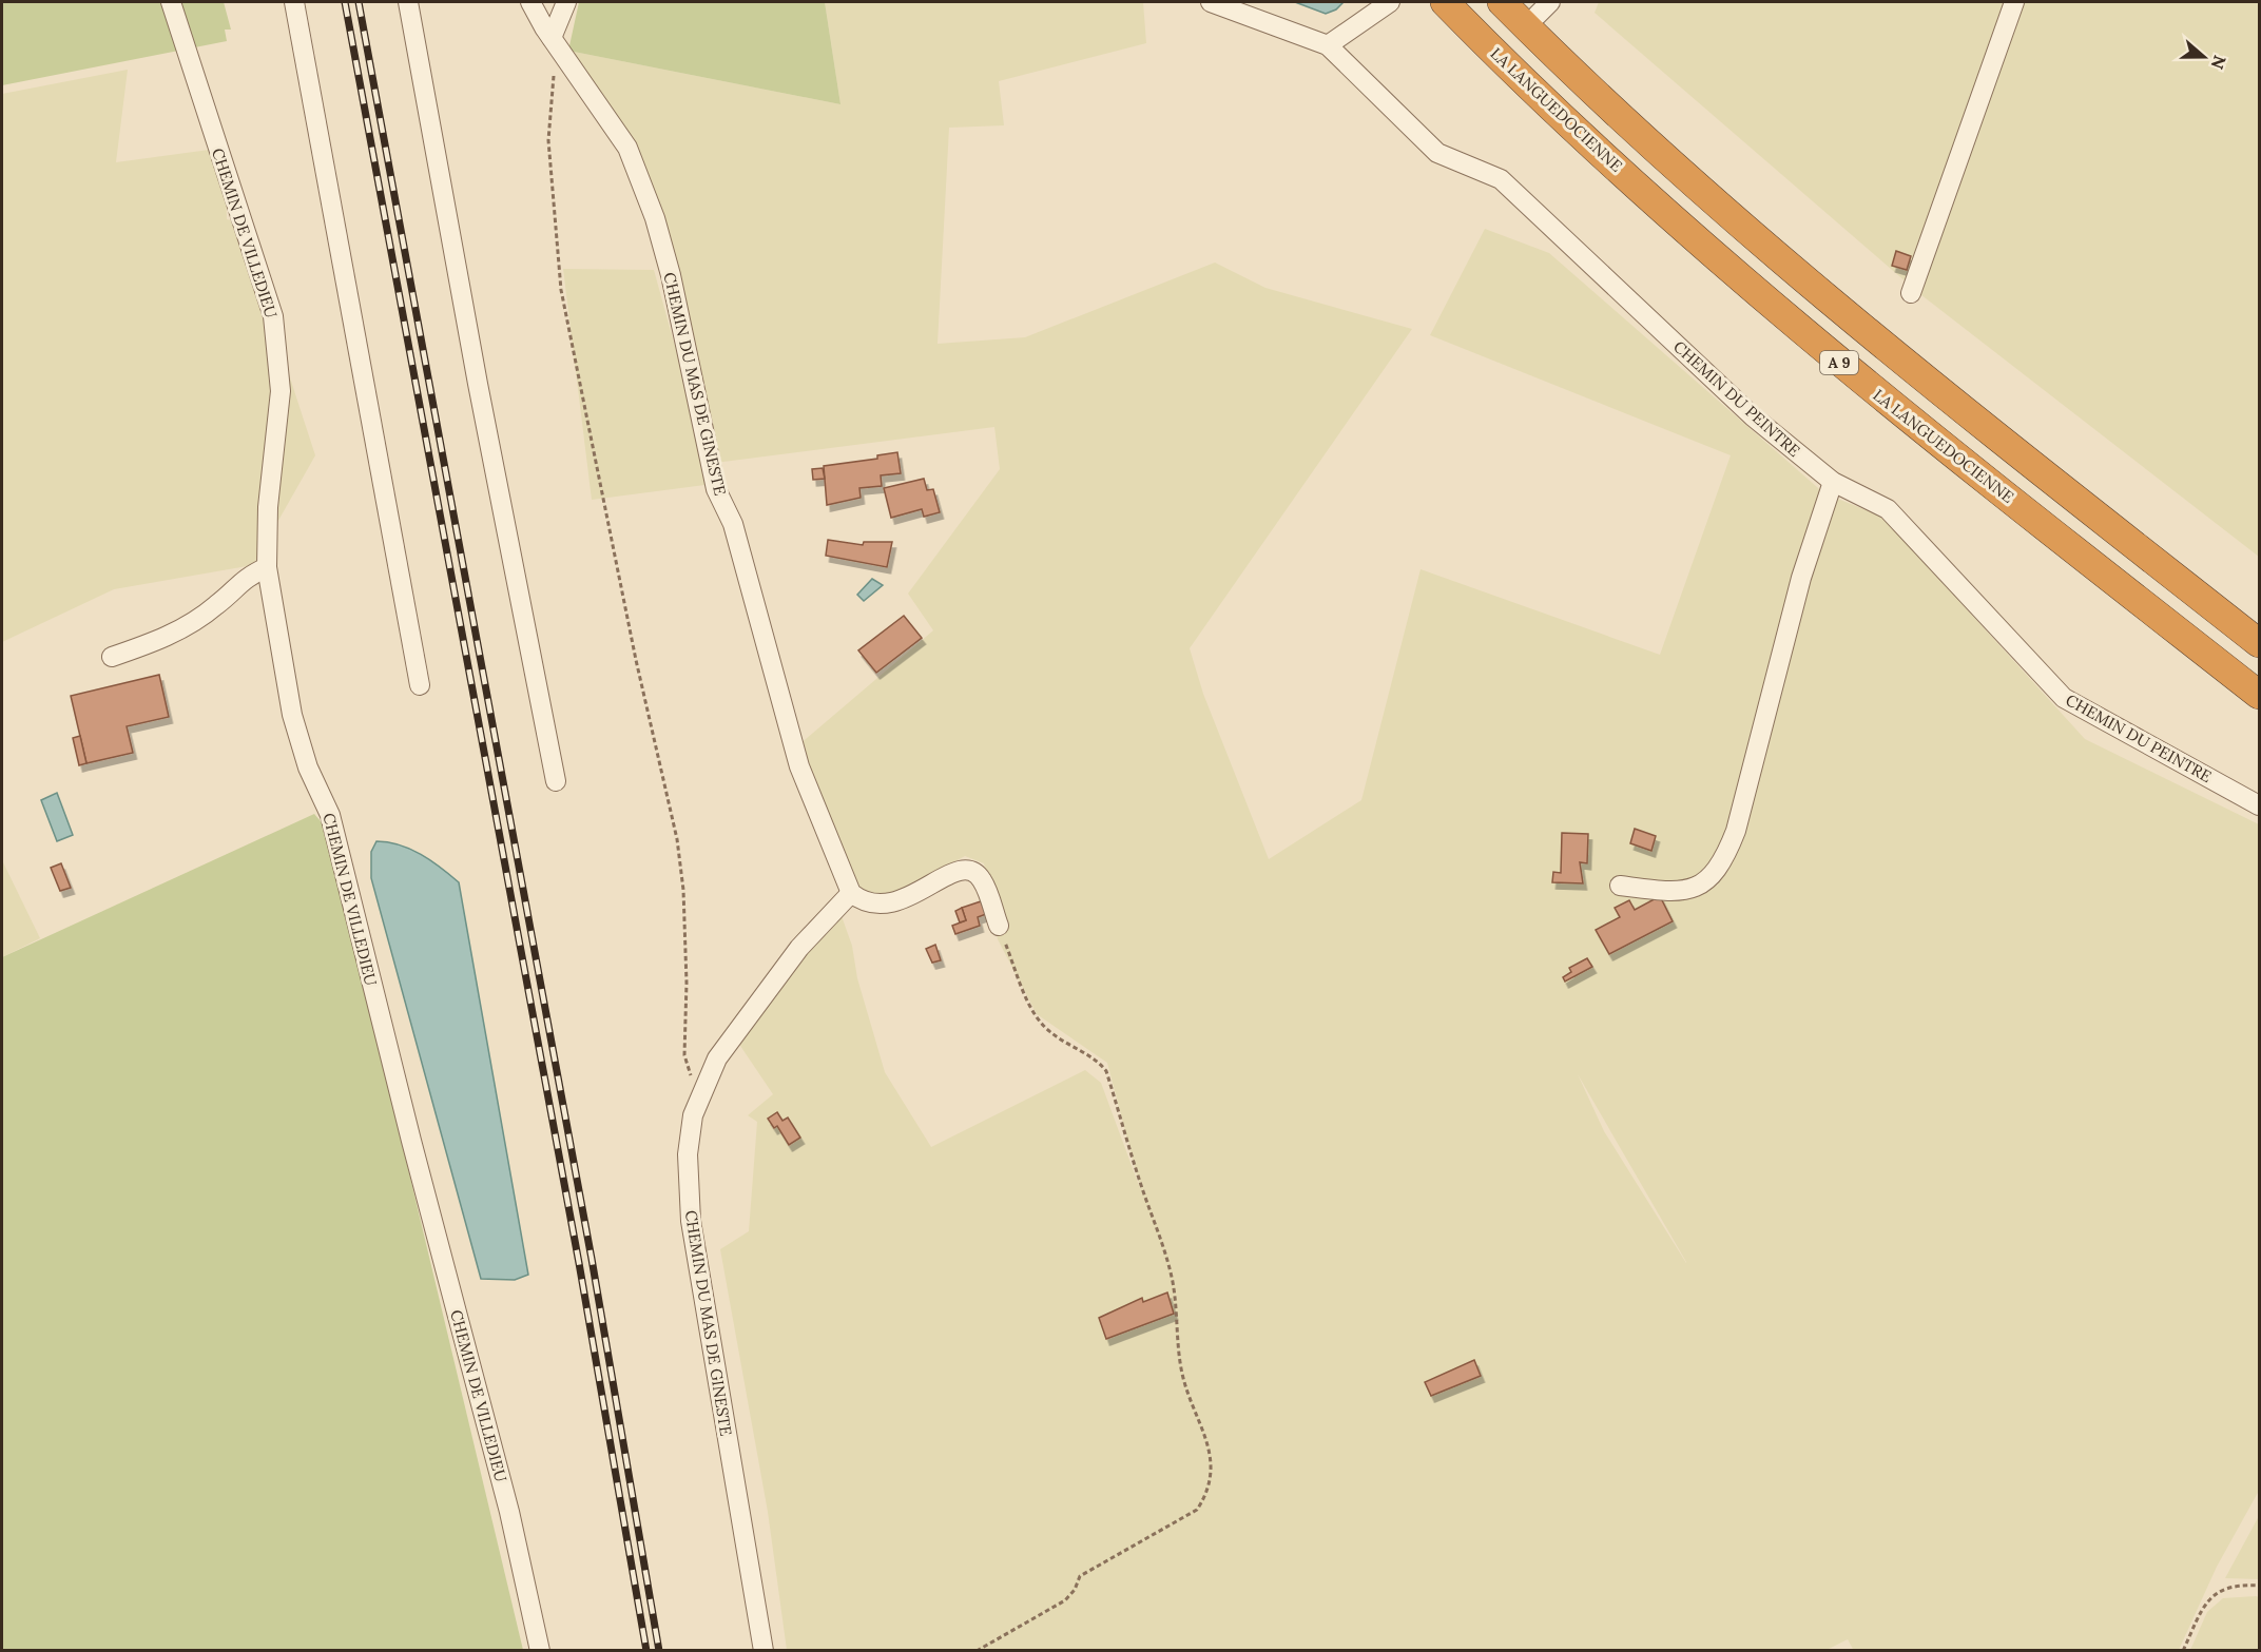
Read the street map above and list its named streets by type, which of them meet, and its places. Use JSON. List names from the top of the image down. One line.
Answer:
{"streets":{"highway":["LA LANGUEDOCIENNE","A 9"],"street":["CHEMIN DE VILLEDIEU","CHEMIN DU MAS DE GINESTE","CHEMIN DU PEINTRE"]},"north":"right"}
